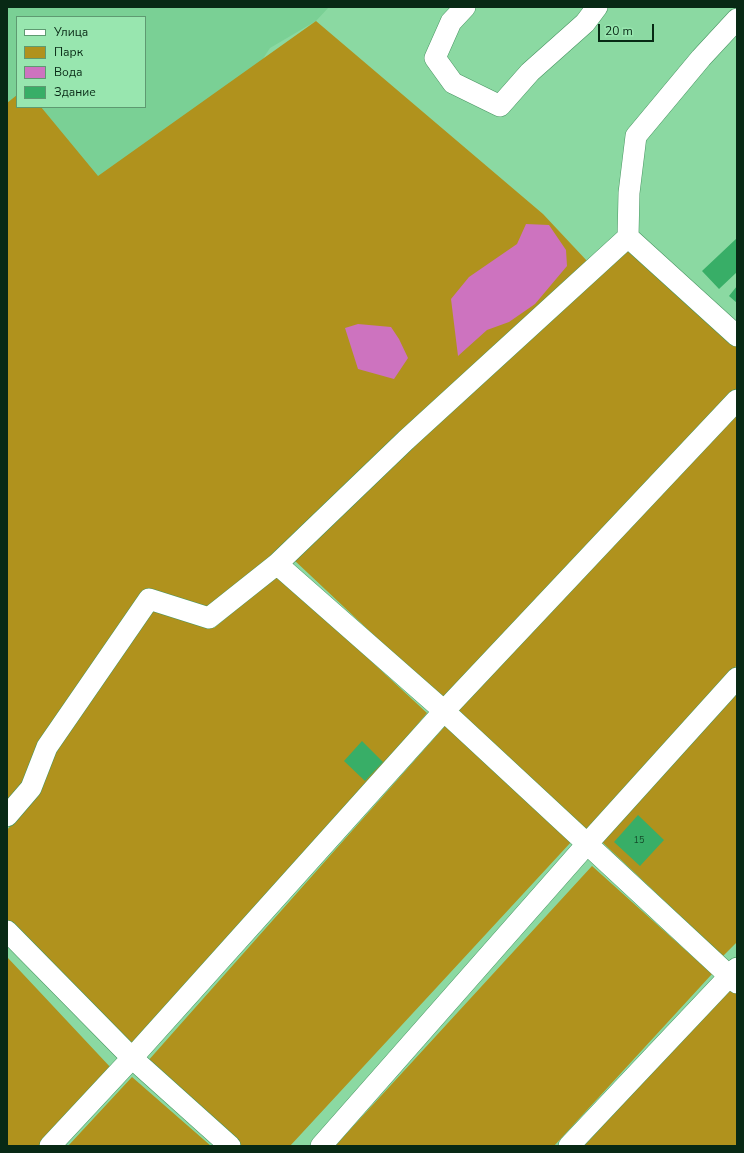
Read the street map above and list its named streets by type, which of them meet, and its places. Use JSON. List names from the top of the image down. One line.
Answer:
{"house_numbers":["15"],"legend":["Улица","Парк","Вода","Здание"],"scale_bar":"20 m"}
